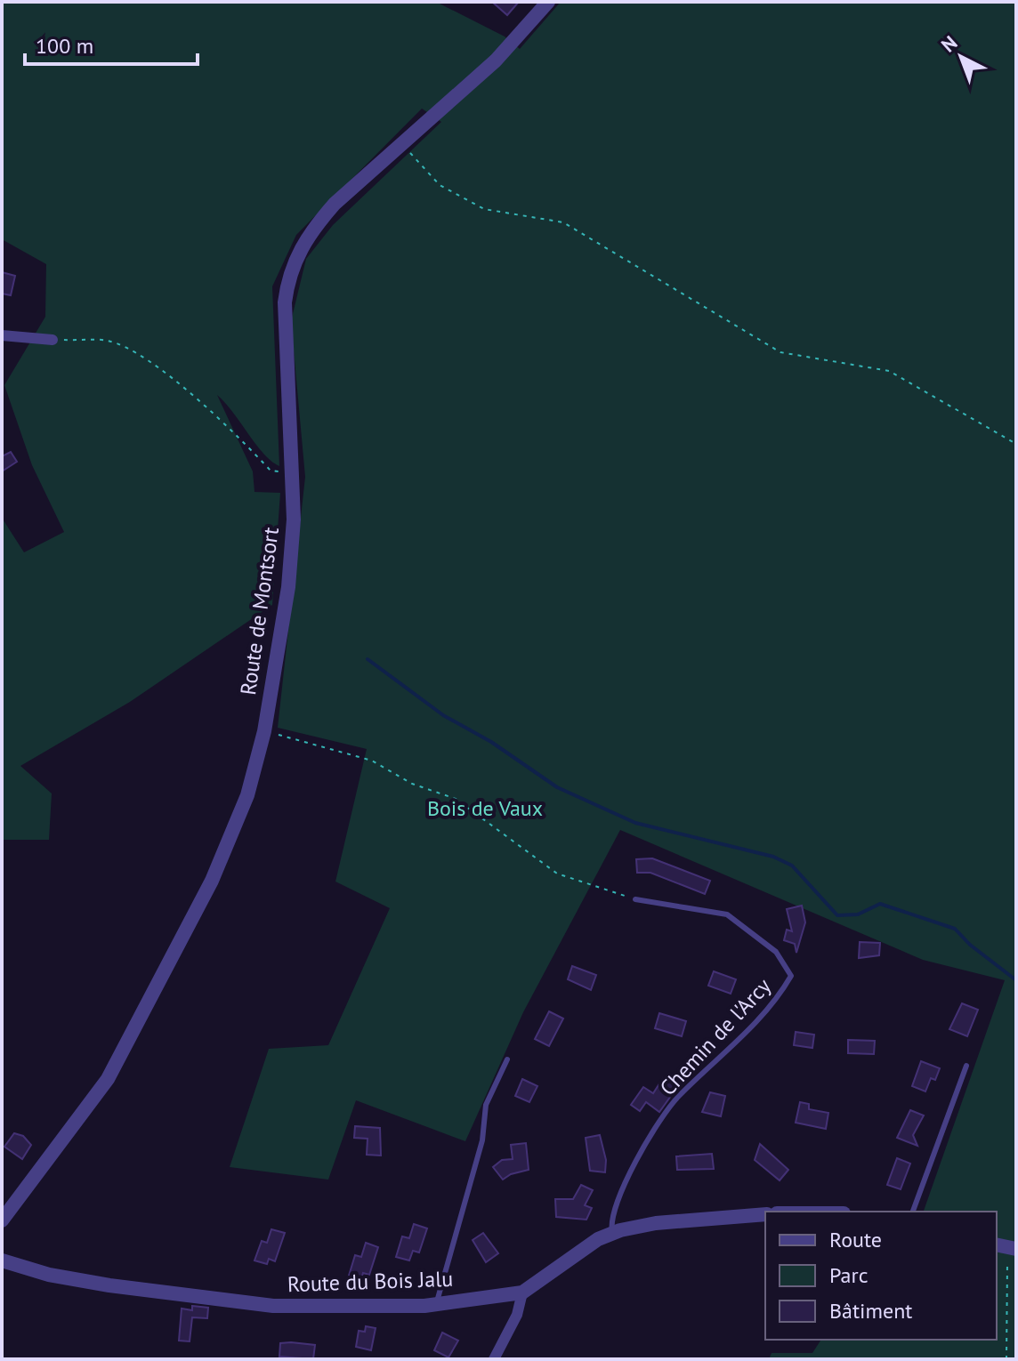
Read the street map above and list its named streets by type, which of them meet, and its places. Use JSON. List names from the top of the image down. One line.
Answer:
{"streets":{"street":["Route de Montsort","Route du Bois Jalu"],"lane":["Chemin de l'Arcy"]},"crossings":[["Chemin de l'Arcy","Route du Bois Jalu"]],"parks":["Bois de Vaux"],"legend":["Route","Parc","Bâtiment"],"scale_bar":"100 m","north":"top left"}
